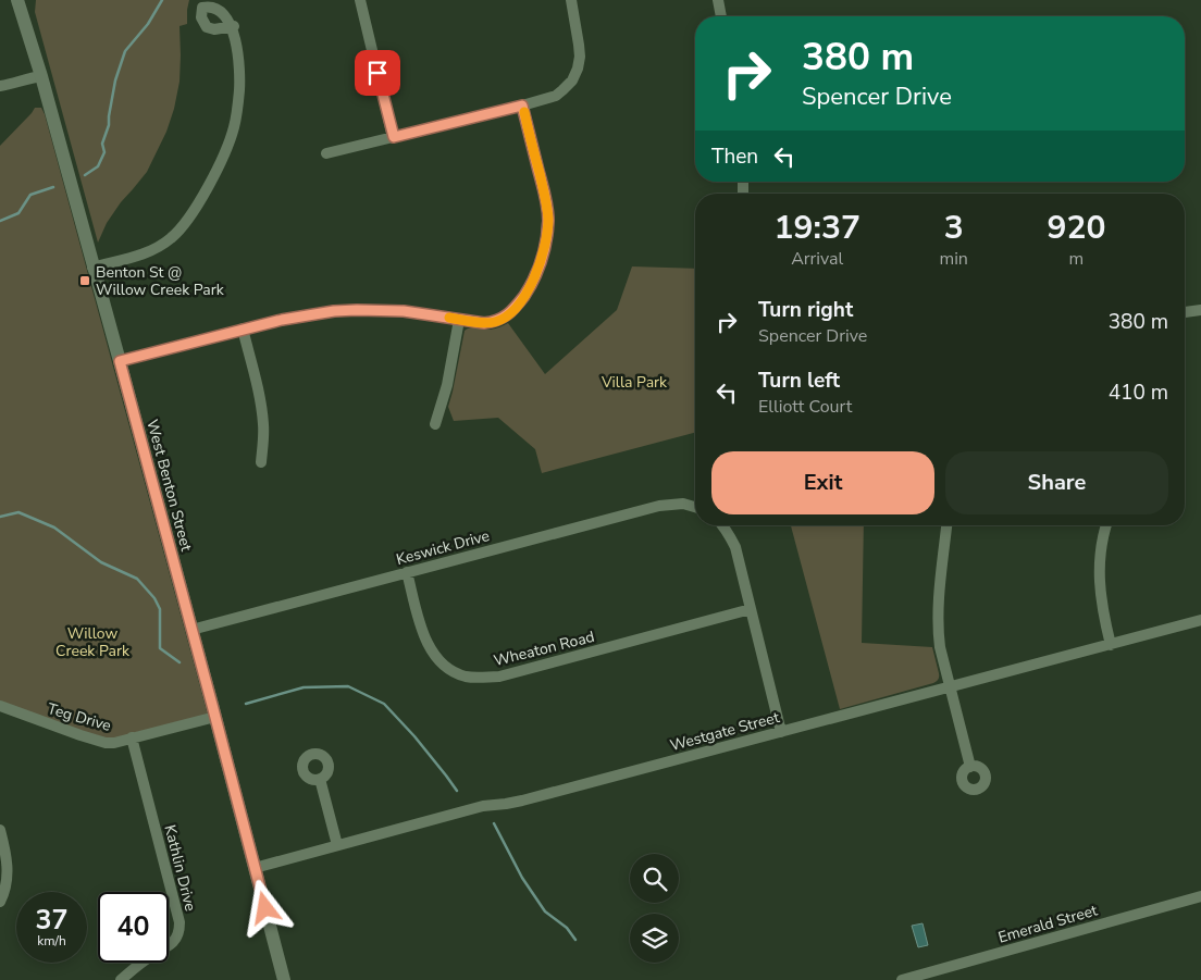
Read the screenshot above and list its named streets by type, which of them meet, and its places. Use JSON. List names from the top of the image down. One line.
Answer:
{"streets":{"street":["West Benton Street","Keswick Drive","Wheaton Road","Teg Drive","Westgate Street","Kathlin Drive","Emerald Street"]},"crossings":[["West Benton Street","Keswick Drive"],["West Benton Street","Teg Drive"],["West Benton Street","Westgate Street"],["Keswick Drive","Wheaton Road"],["Teg Drive","Kathlin Drive"]],"parks":["Villa Park","Willow Creek Park"],"places":{"transit":["Benton St @ Willow Creek Park"]},"page":{"turn":["380 m","Spencer Drive"],"then":"Then","eta":["19:37","Arrival","3","min","920","m"],"list":[{"name":"Turn right","note":"Spencer Drive","value":"380 m"},{"name":"Turn left","note":"Elliott Court","value":"410 m"}],"buttons":["Exit","Share"],"speed":"37 km/h","limit":"40"}}
